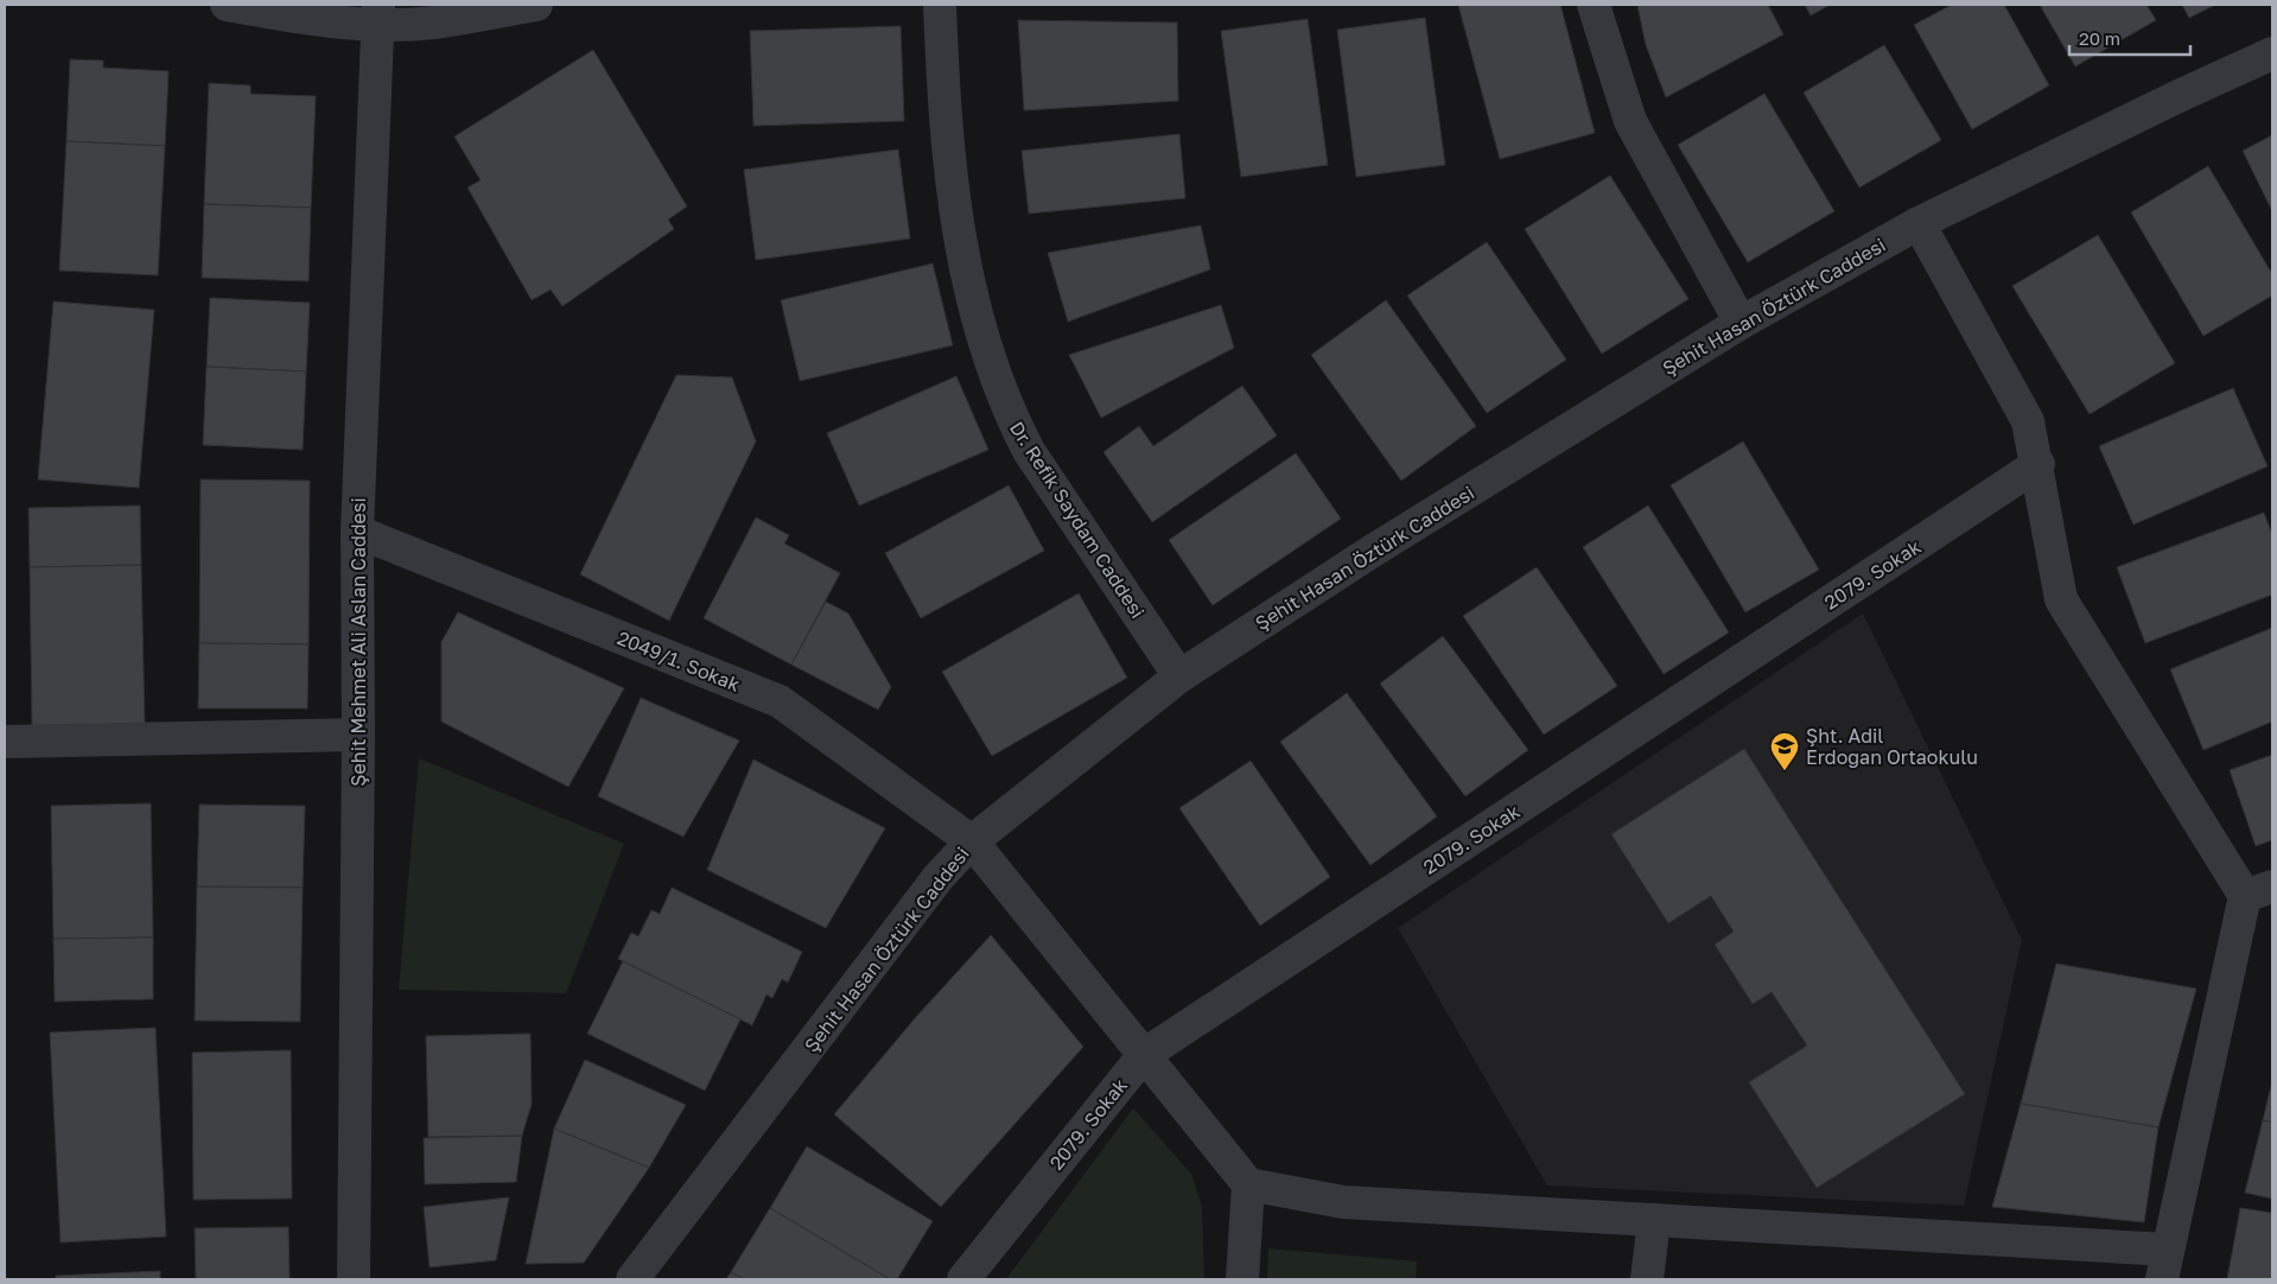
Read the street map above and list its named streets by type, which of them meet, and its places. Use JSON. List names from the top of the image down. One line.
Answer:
{"streets":{"street":["Şehit Hasan Öztürk Caddesi","Dr. Refik Saydam Caddesi","2079. Sokak","Şehit Mehmet Ali Aslan Caddesi","2049/1. Sokak"]},"crossings":[["Şehit Hasan Öztürk Caddesi","Dr. Refik Saydam Caddesi"],["Şehit Hasan Öztürk Caddesi","2049/1. Sokak"],["2079. Sokak","2049/1. Sokak"],["Şehit Mehmet Ali Aslan Caddesi","2049/1. Sokak"]],"places":{"school or university":["Şht. Adil Erdoğan Ortaokulu"]},"scale_bar":"20 m"}
